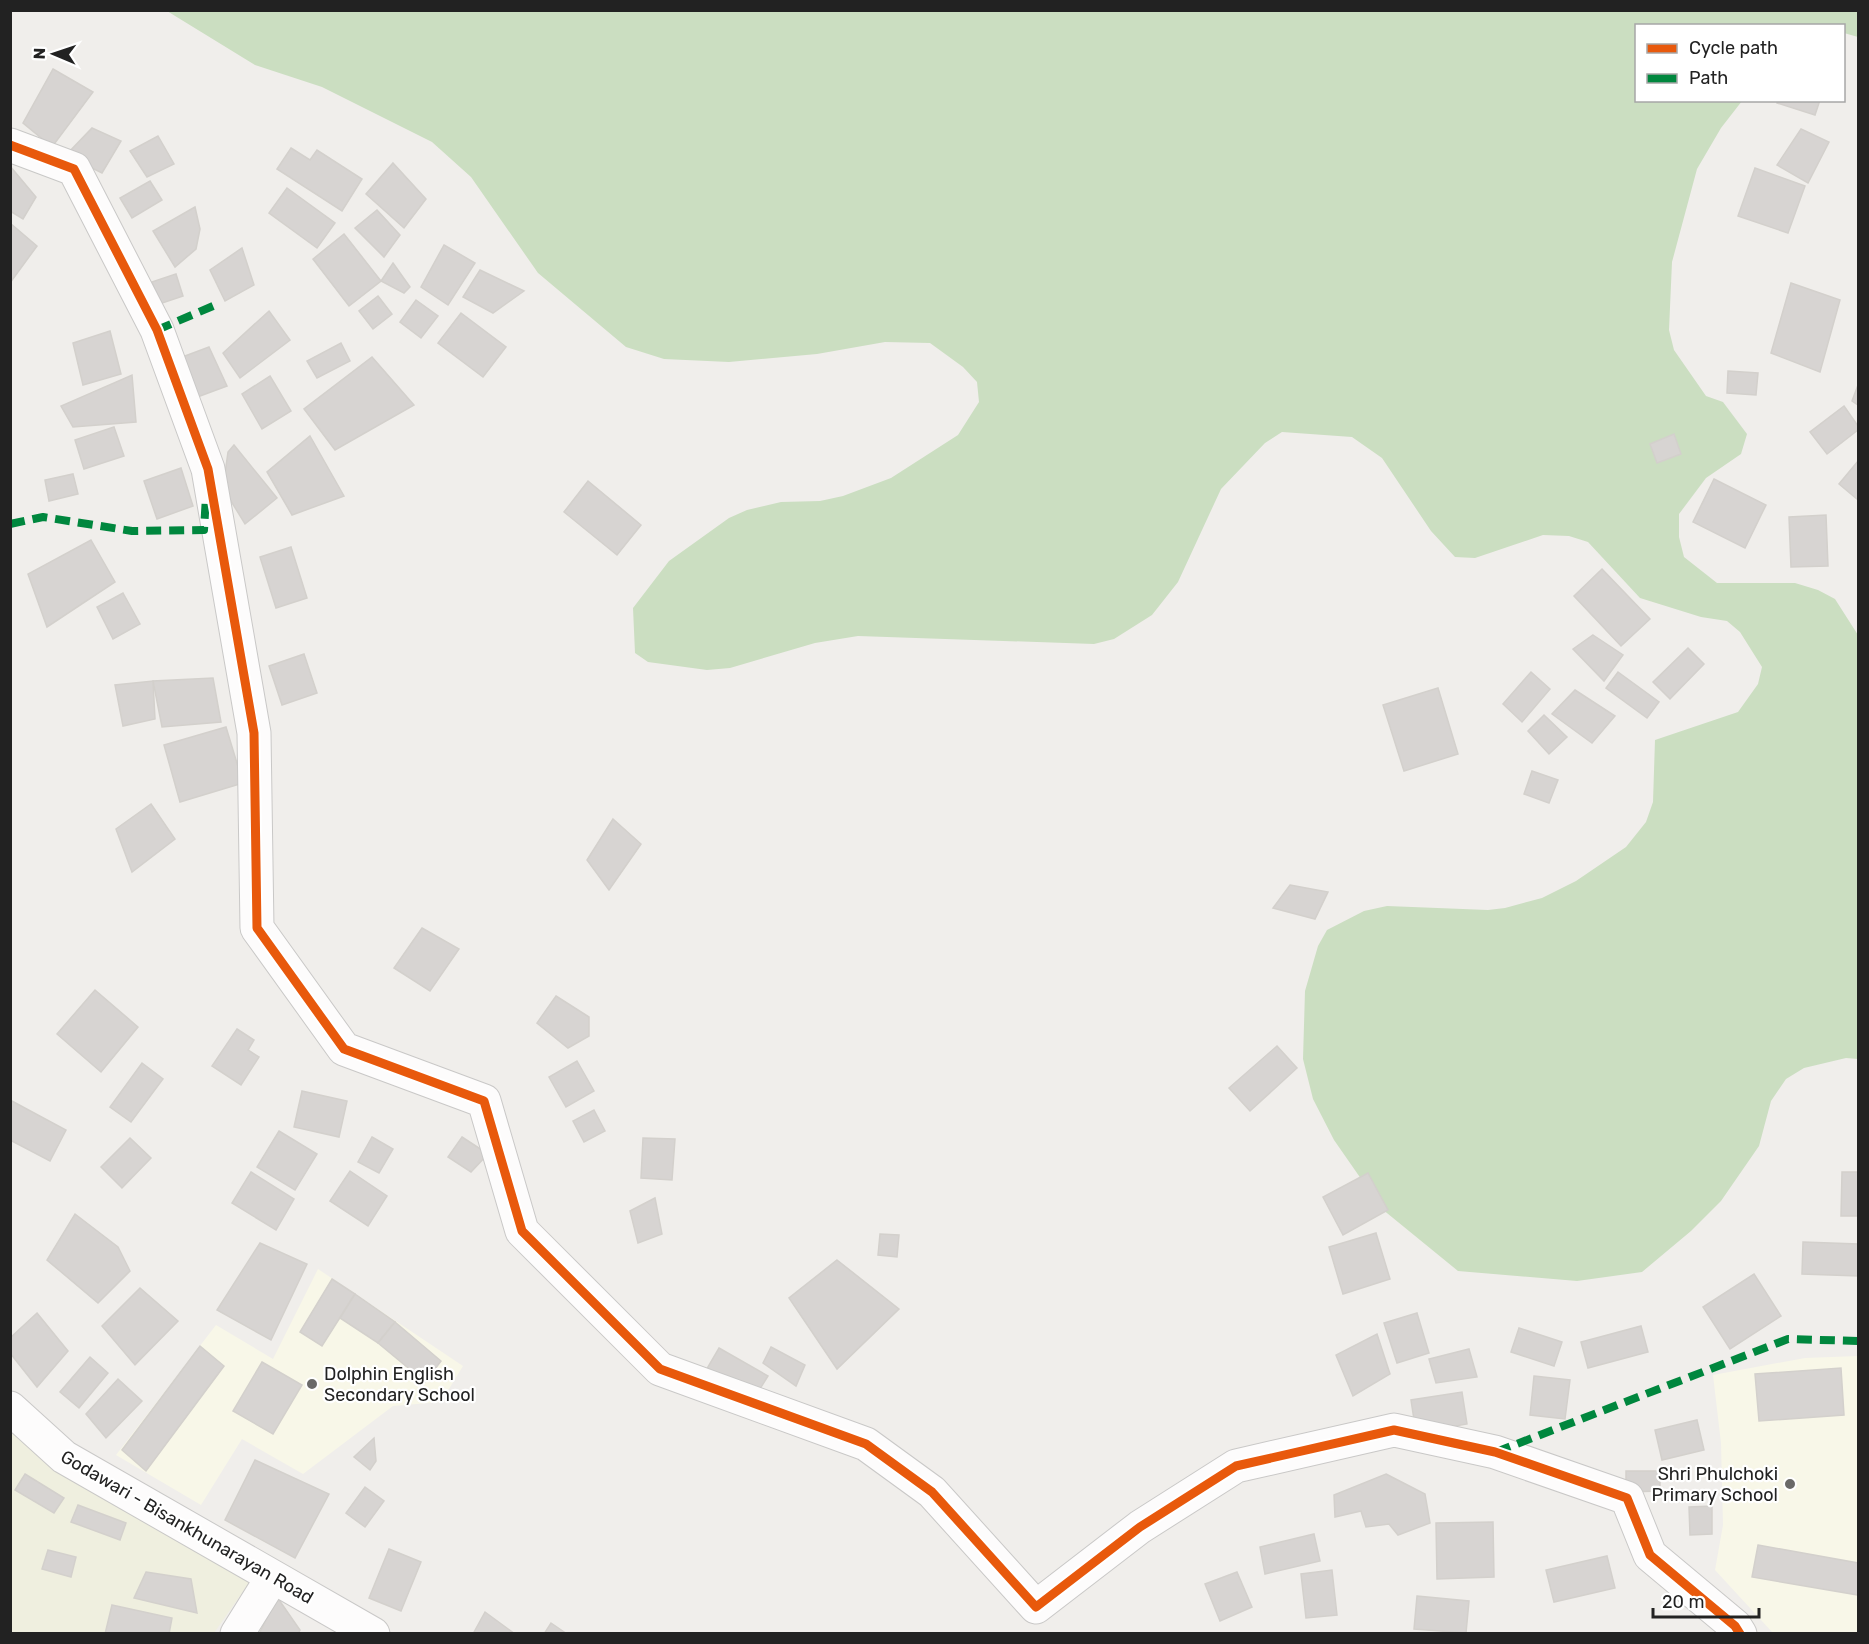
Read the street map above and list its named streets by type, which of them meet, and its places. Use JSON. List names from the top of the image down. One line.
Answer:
{"streets":{"street":["Godawari - Bisankhunarayan Road"]},"places":["Dolphin English Secondary School","Shri Phulchoki Primary School"],"legend":["Cycle path","Path"],"scale_bar":"20 m","north":"left"}
